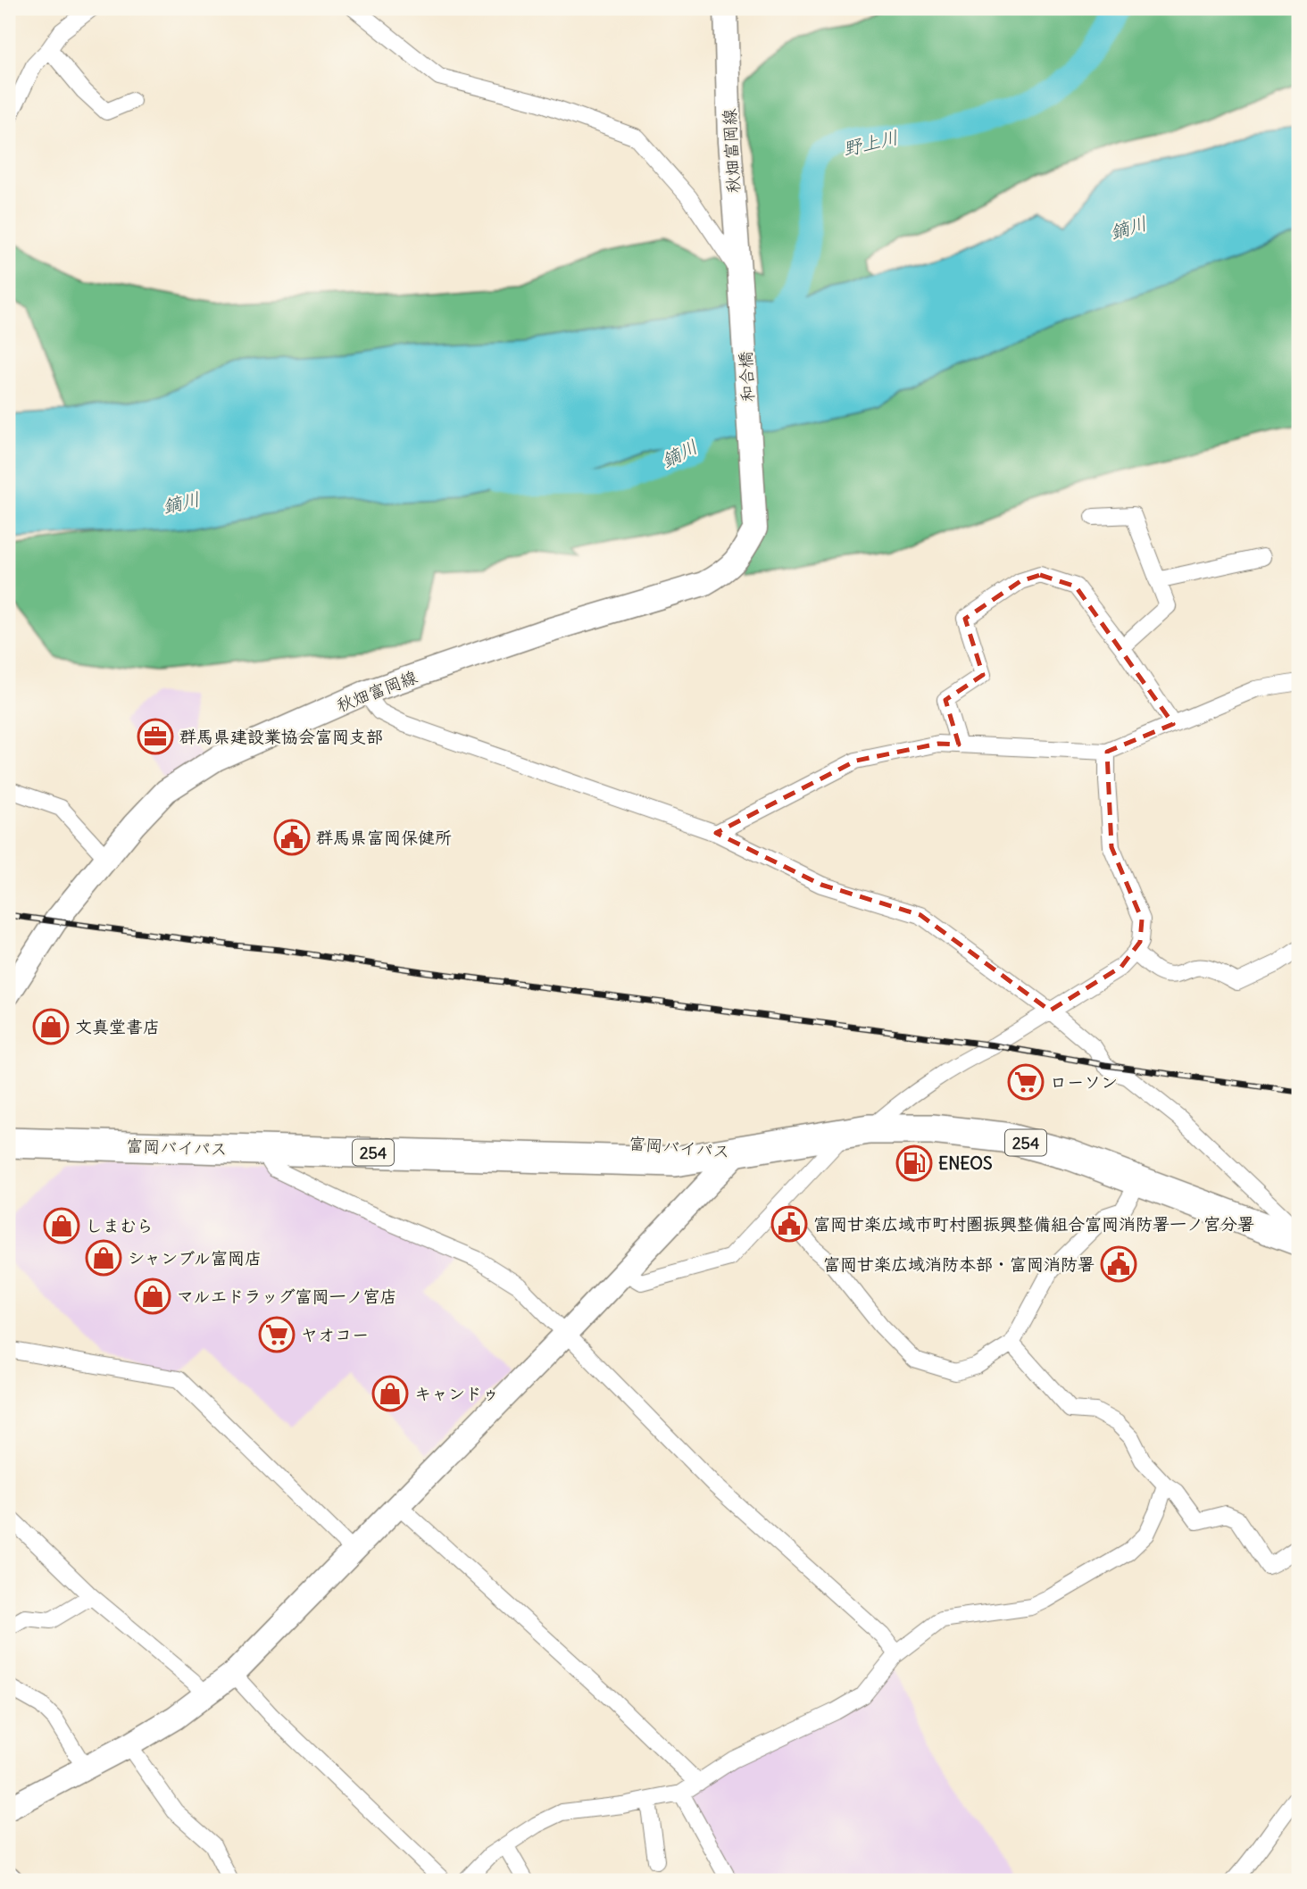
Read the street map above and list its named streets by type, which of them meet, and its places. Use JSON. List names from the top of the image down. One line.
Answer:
{"streets":{"highway":["254","富岡バイパス"],"main road":["秋畑富岡線","和合橋"]},"crossings":[["秋畑富岡線","和合橋"],["254","富岡バイパス"]],"water":["野上川","鏑川"],"places":{"office":["群馬県建設業協会富岡支部"],"public building":["群馬県富岡保健所","富岡甘楽広域市町村圏振興整備組合富岡消防署一ノ宮分署","富岡甘楽広域消防本部・富岡消防署"],"shop":["文真堂書店","しまむら","シャンブル富岡店","マルエドラッグ富岡一ノ宮店","キャンドゥ"],"supermarket":["ローソン","ヤオコー"],"fuel station":["ENEOS"]}}
